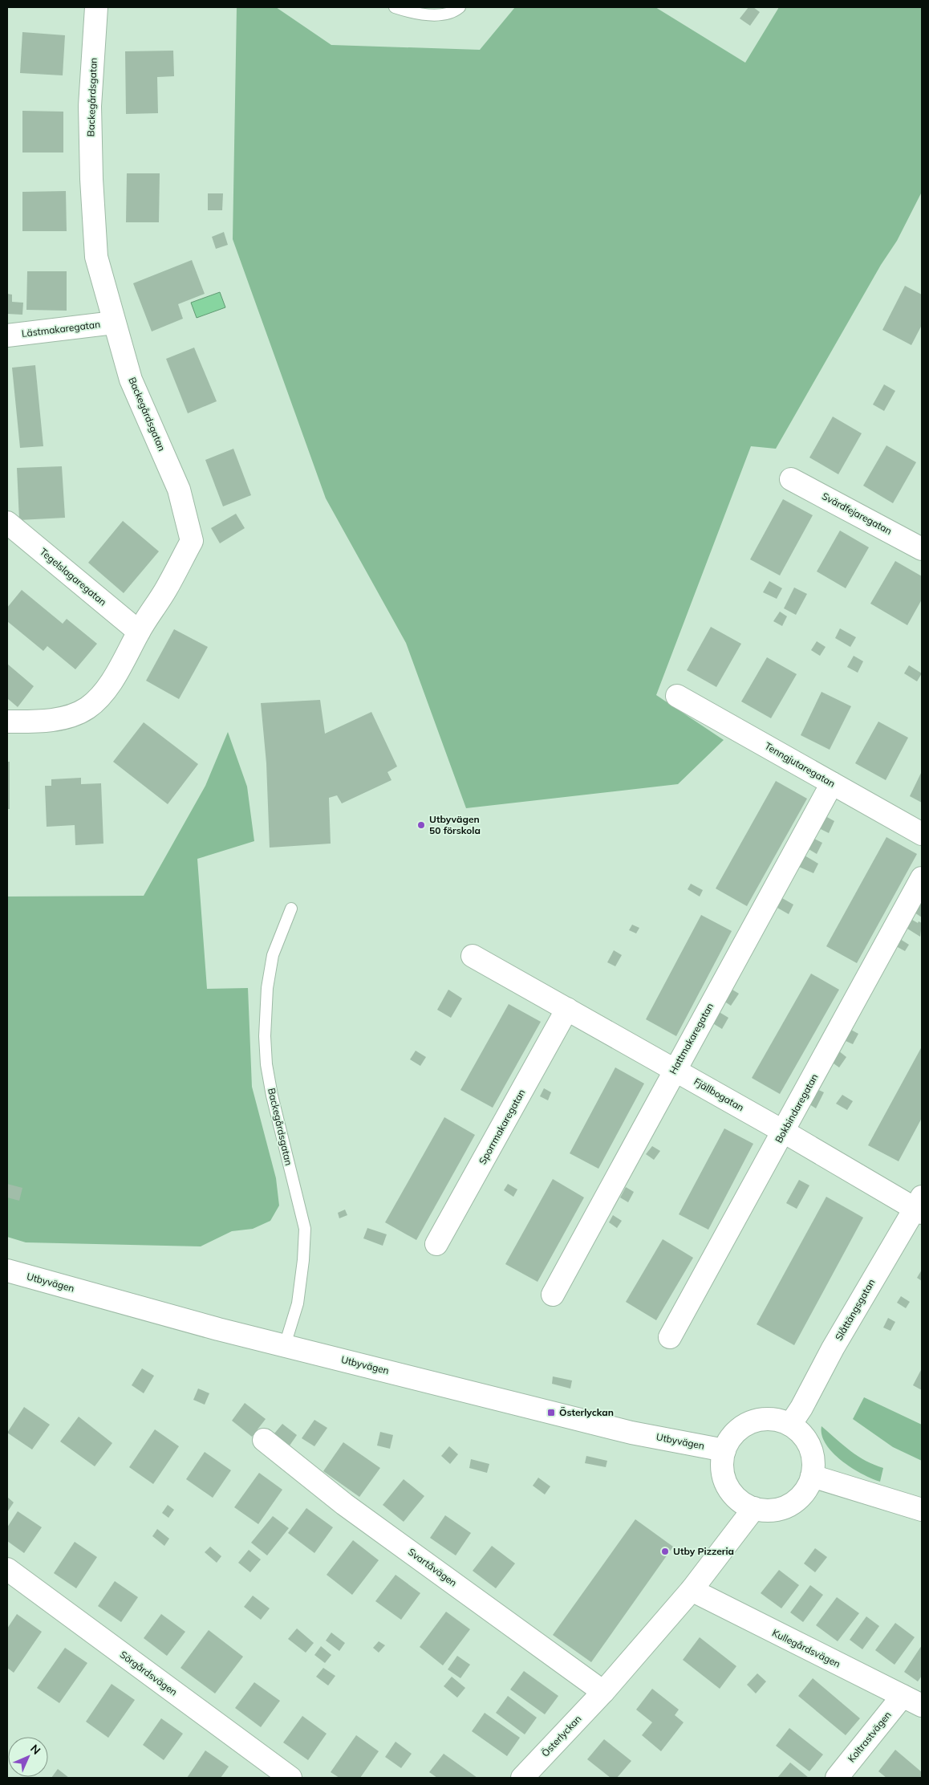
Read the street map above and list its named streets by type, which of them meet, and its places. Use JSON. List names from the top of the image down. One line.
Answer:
{"streets":{"street":["Backegårdsgatan","Lästmakaregatan","Svärdfejaregatan","Tegelslagaregatan","Tenngjutaregatan","Hattmakaregatan","Fjällbogatan","Bokbindaregatan","Sporrmakaregatan","Utbyvägen","Slåttängsgatan","Svartåvägen","Kullegårdsvägen","Sörgårdsvägen","Österlyckan","Koltrastvägen"]},"crossings":[["Backegårdsgatan","Lästmakaregatan"],["Backegårdsgatan","Tegelslagaregatan"],["Backegårdsgatan","Utbyvägen"],["Tenngjutaregatan","Hattmakaregatan"],["Hattmakaregatan","Fjällbogatan"],["Fjällbogatan","Bokbindaregatan"],["Fjällbogatan","Sporrmakaregatan"],["Fjällbogatan","Slåttängsgatan"],["Utbyvägen","Slåttängsgatan"],["Utbyvägen","Österlyckan"],["Slåttängsgatan","Österlyckan"],["Svartåvägen","Österlyckan"],["Kullegårdsvägen","Österlyckan"],["Kullegårdsvägen","Koltrastvägen"]],"places":{"other":["Utbyvägen 50 förskola","Utby Pizzeria"],"transit":["Österlyckan"]},"north":"top right"}
